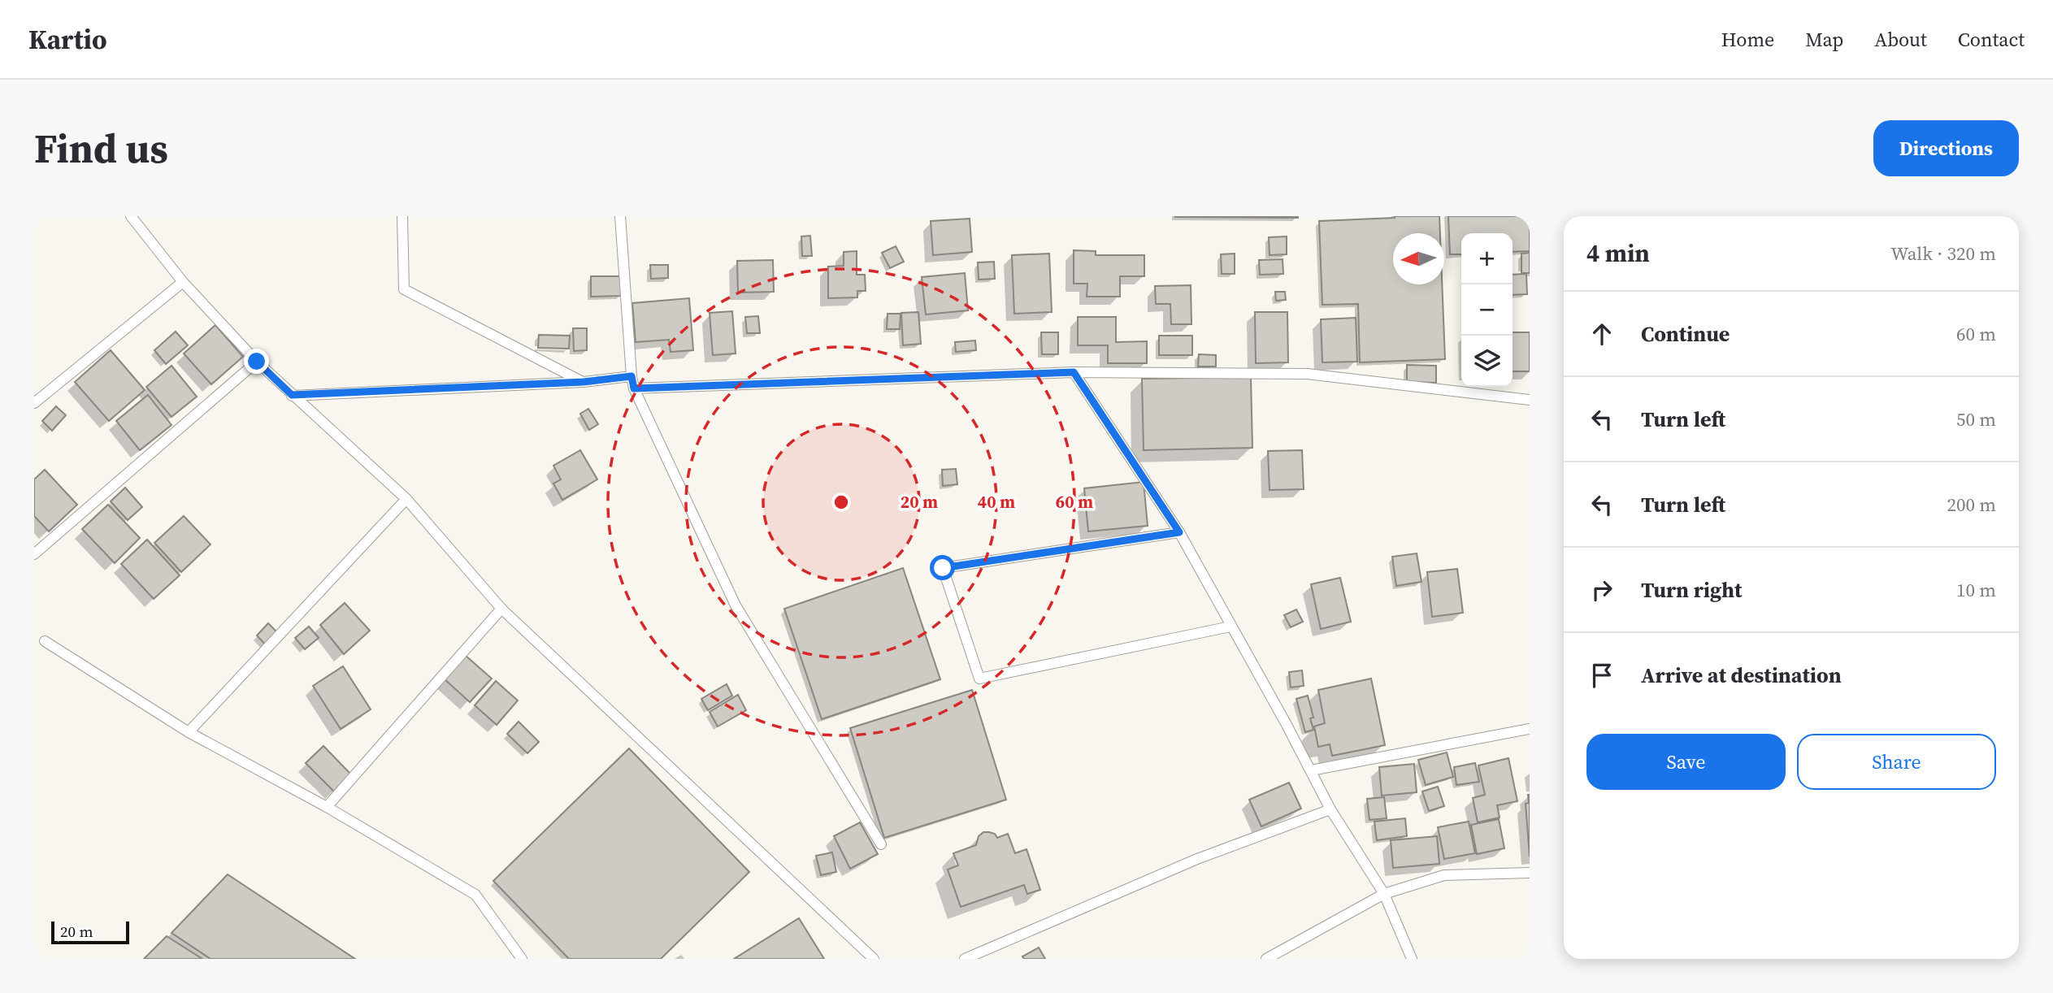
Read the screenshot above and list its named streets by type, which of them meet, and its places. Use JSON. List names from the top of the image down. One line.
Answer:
{"scale_bar":"20 m","north":"left","page":{"header":"Kartio","nav":["Home","Map","About","Contact"],"buttons":["Directions",["Save","Share"]],"title":"Find us","heading":["4 min","Walk · 320 m"],"map_buttons":["+","−"],"list":[["Continue","60 m"],["Turn left","50 m"],["Turn left","200 m"],["Turn right","10 m"],"Arrive at destination"],"scale":"20 m"},"rings":["20 m","40 m","60 m"]}
